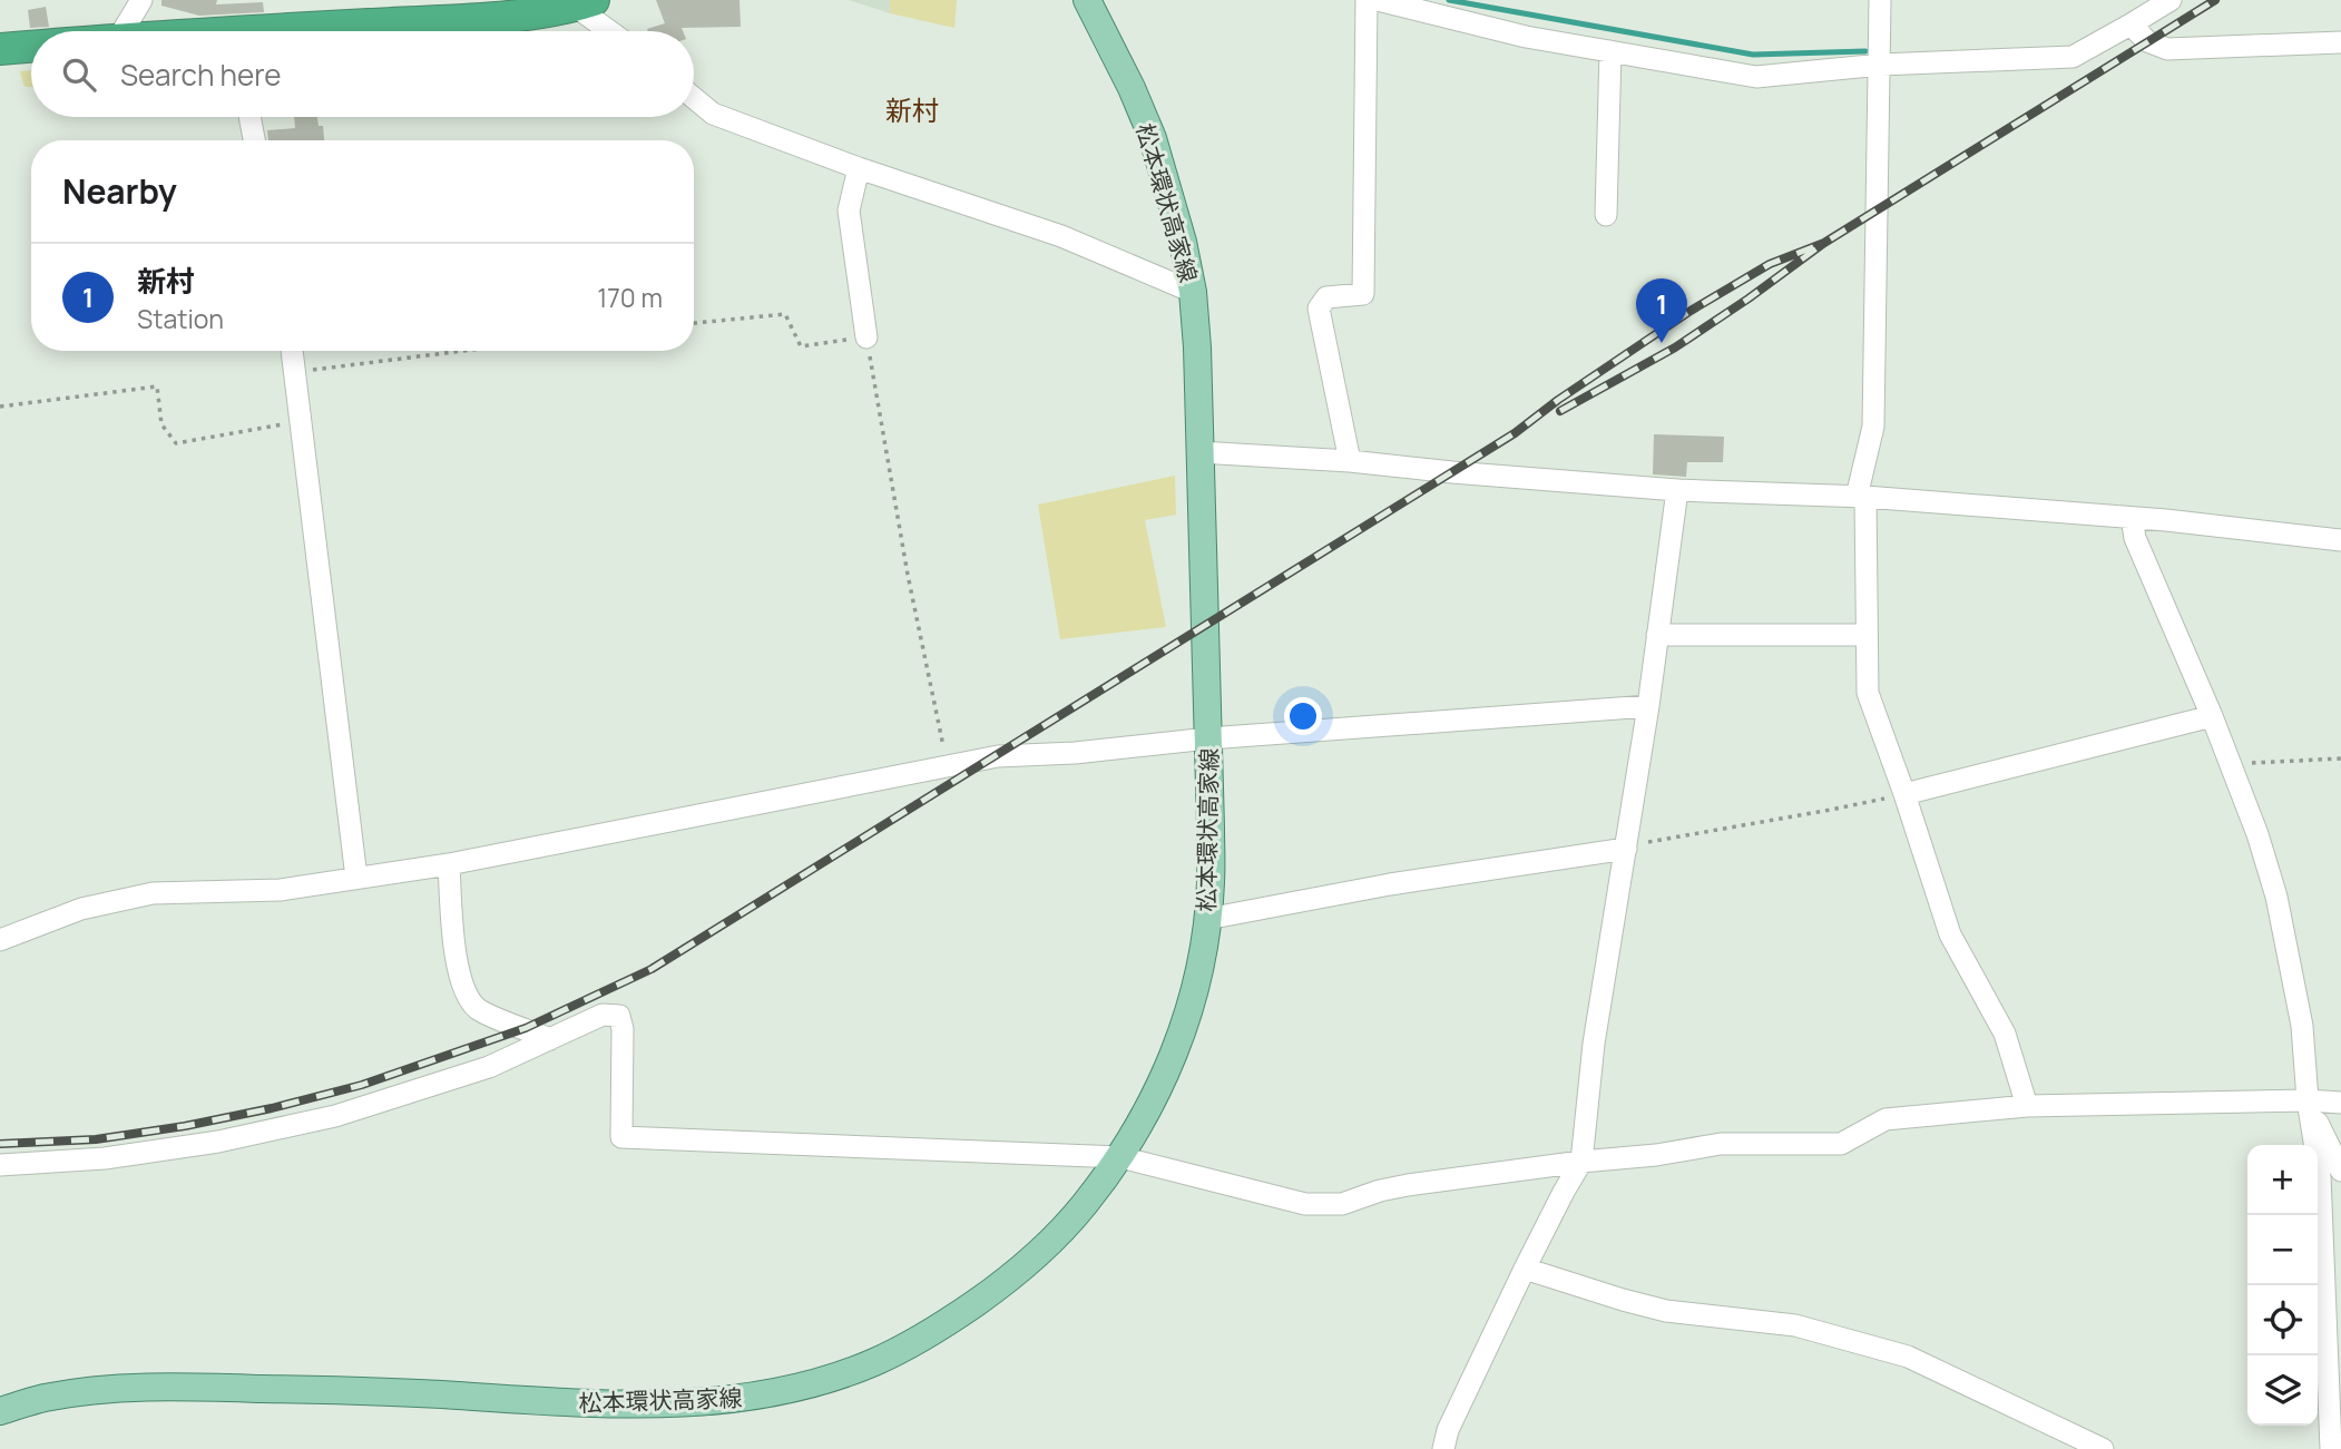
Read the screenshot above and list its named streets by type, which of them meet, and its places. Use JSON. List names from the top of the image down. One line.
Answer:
{"streets":{"main road":["松本環状高家線"]},"districts":["新村"],"page":{"search":"Search here","heading":"Nearby","list":[{"mark":"1","name":"新村","note":"Station","value":"170 m"}],"pins":"1","map_buttons":["+","−"]}}
